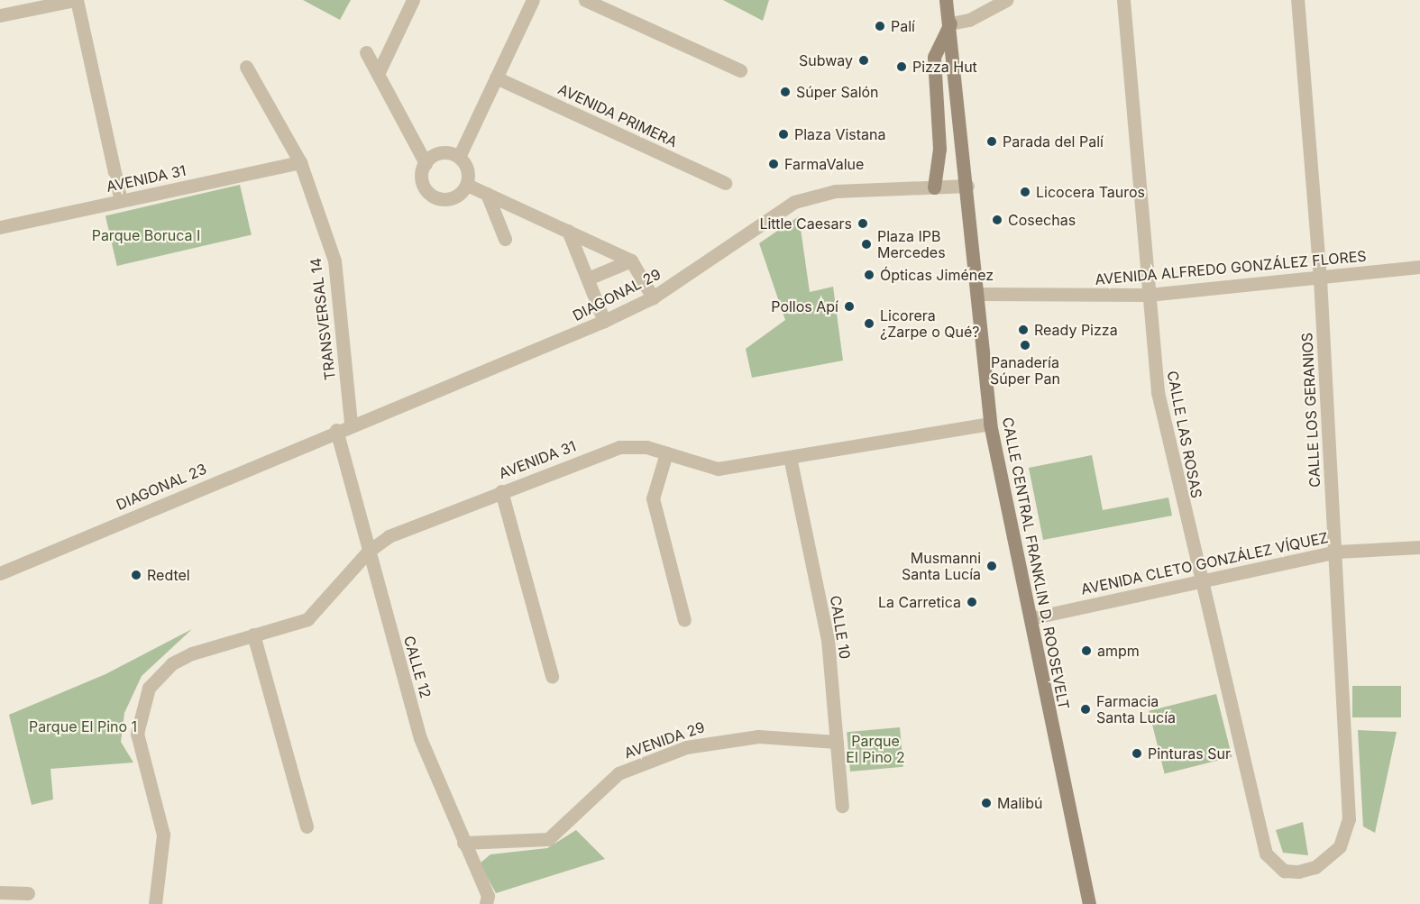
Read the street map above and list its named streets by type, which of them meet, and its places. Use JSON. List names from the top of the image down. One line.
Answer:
{"streets":{"main road":["CALLE CENTRAL FRANKLIN D. ROOSEVELT"],"street":["AVENIDA PRIMERA","AVENIDA 31","AVENIDA ALFREDO GONZÁLEZ FLORES","DIAGONAL 29","TRANSVERSAL 14","CALLE LOS GERANIOS","CALLE LAS ROSAS","DIAGONAL 23","AVENIDA CLETO GONZÁLEZ VÍQUEZ","CALLE 10","CALLE 12","AVENIDA 29"]},"crossings":[["AVENIDA 31","TRANSVERSAL 14"],["AVENIDA 31","CALLE CENTRAL FRANKLIN D. ROOSEVELT"],["AVENIDA 31","CALLE 10"],["AVENIDA 31","CALLE 12"],["AVENIDA ALFREDO GONZÁLEZ FLORES","CALLE LOS GERANIOS"],["AVENIDA ALFREDO GONZÁLEZ FLORES","CALLE LAS ROSAS"],["AVENIDA ALFREDO GONZÁLEZ FLORES","CALLE CENTRAL FRANKLIN D. ROOSEVELT"],["DIAGONAL 29","TRANSVERSAL 14"],["DIAGONAL 29","DIAGONAL 23"],["DIAGONAL 29","CALLE CENTRAL FRANKLIN D. ROOSEVELT"],["DIAGONAL 29","CALLE 12"],["CALLE LOS GERANIOS","CALLE LAS ROSAS"],["CALLE LOS GERANIOS","AVENIDA CLETO GONZÁLEZ VÍQUEZ"],["CALLE LAS ROSAS","AVENIDA CLETO GONZÁLEZ VÍQUEZ"],["DIAGONAL 23","CALLE 12"],["CALLE CENTRAL FRANKLIN D. ROOSEVELT","AVENIDA CLETO GONZÁLEZ VÍQUEZ"],["CALLE 10","AVENIDA 29"],["CALLE 12","AVENIDA 29"]],"parks":["Parque Boruca I","Parque El Pino 1","Parque El Pino 2"],"places":["Palí","Subway","Pizza Hut","Súper Salón","Plaza Vistana","Parada del Palí","FarmaValue","Licocera Tauros","Cosechas","Little Caesars","Plaza IPB Mercedes","Ópticas Jiménez","Pollos Apí","Licorera ¿Zarpe o Qué?","Ready Pizza","Panadería Súper Pan","Musmanni Santa Lucía","Redtel","La Carretica","ampm","Farmacia Santa Lucía","Pinturas Sur","Malibú"]}
